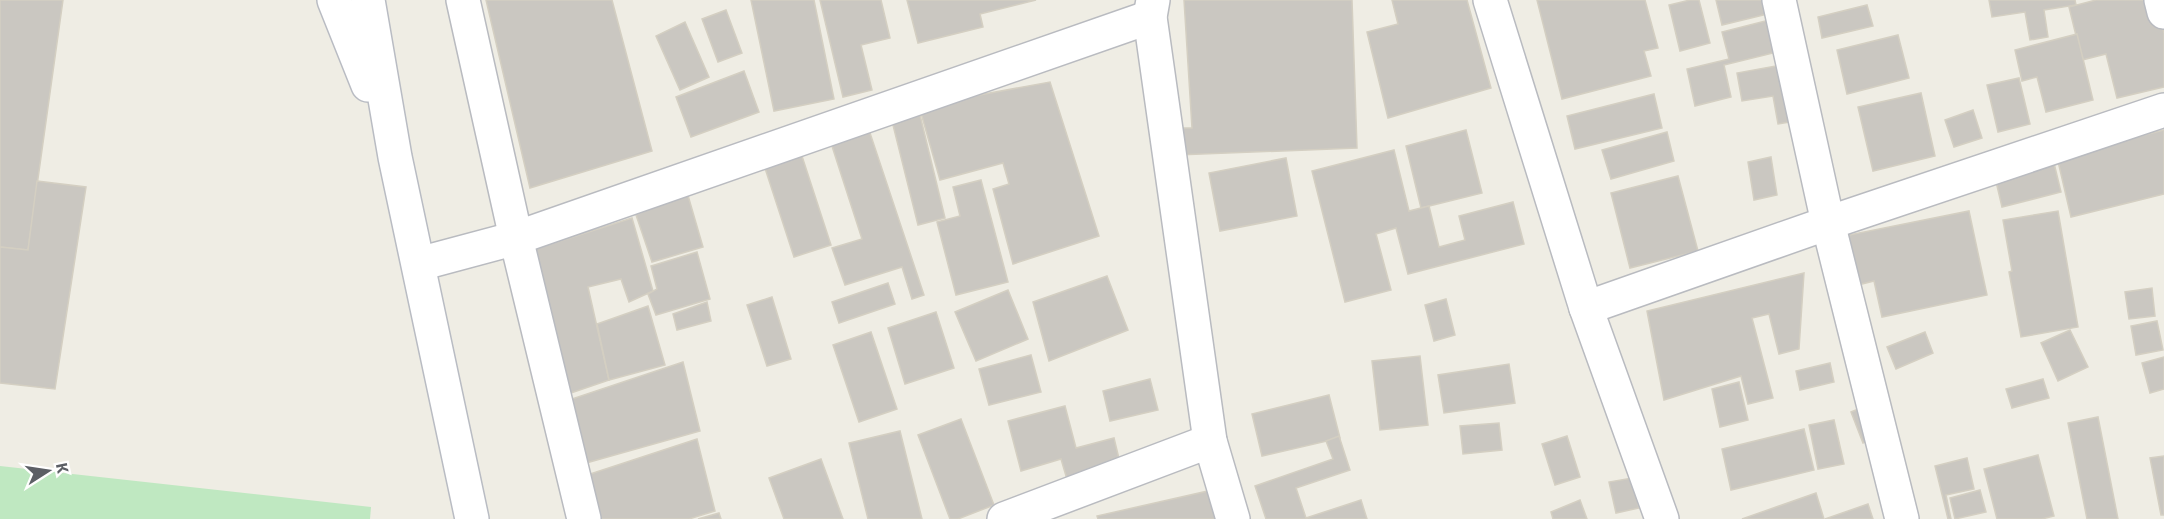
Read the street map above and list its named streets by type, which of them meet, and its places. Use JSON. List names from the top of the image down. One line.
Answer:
{"north":"right"}
